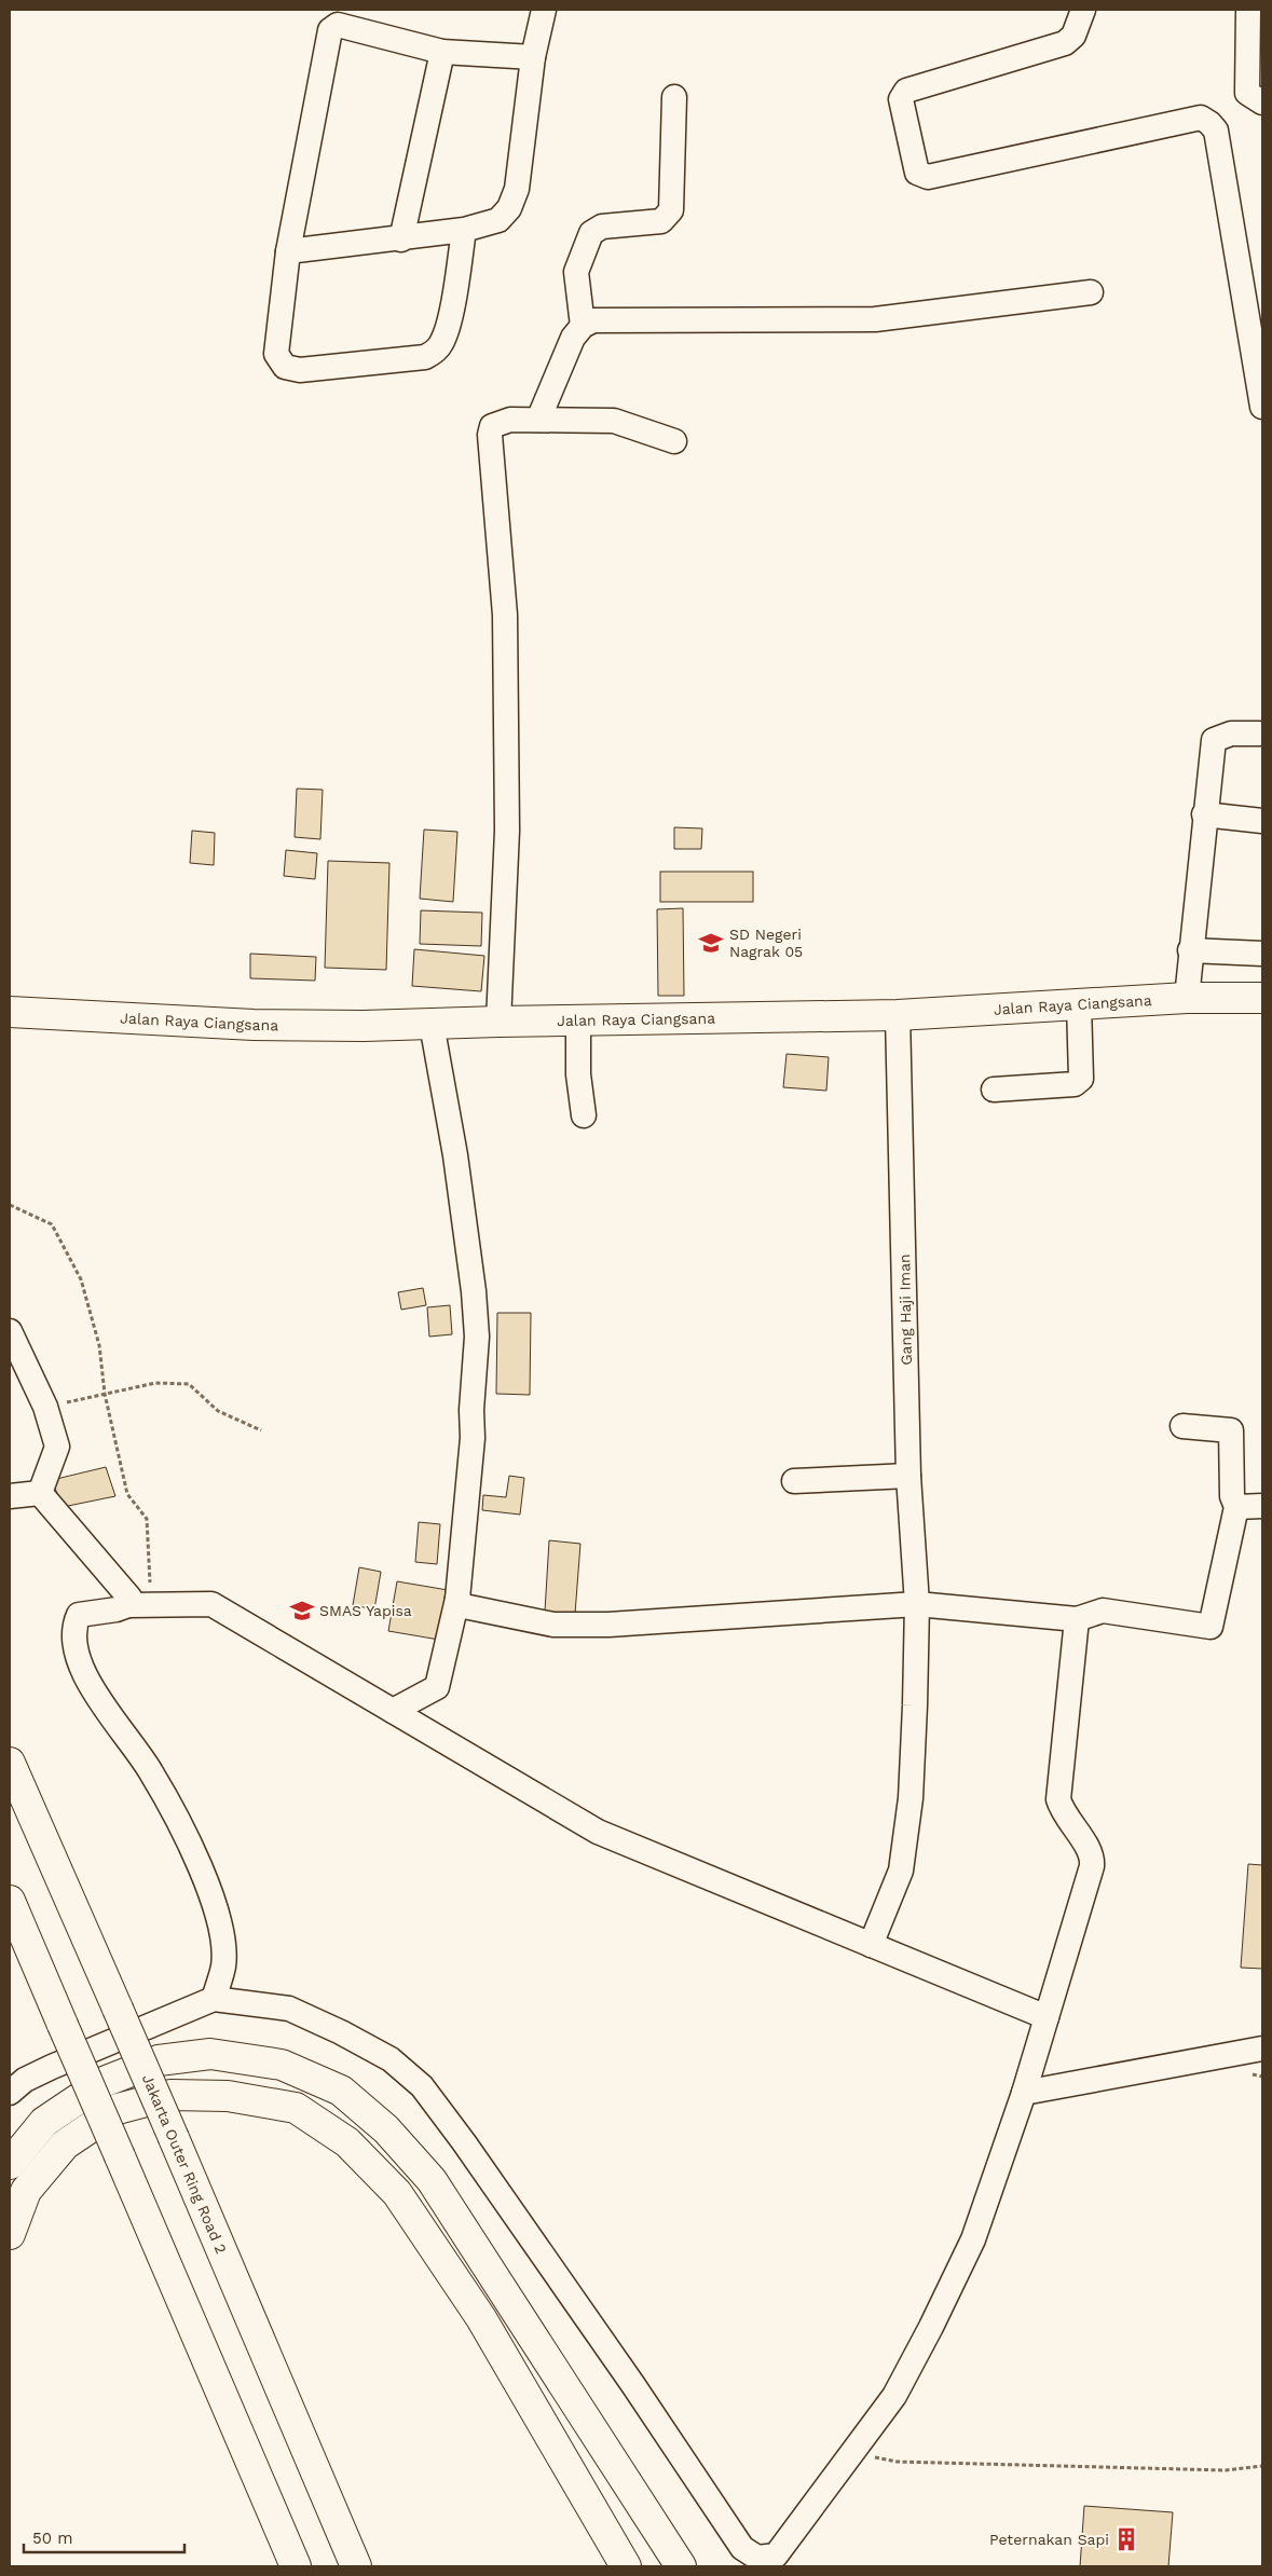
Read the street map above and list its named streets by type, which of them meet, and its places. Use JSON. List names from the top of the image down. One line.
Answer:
{"streets":{"main road":["Jalan Raya Ciangsana","Jakarta Outer Ring Road 2"],"street":["Gang Haji Iman"]},"crossings":[["Jalan Raya Ciangsana","Gang Haji Iman"]],"places":{"school or university":["SD Negeri Nagrak 05","SMAS Yapisa"],"building":["Peternakan Sapi"]},"scale_bar":"50 m"}
